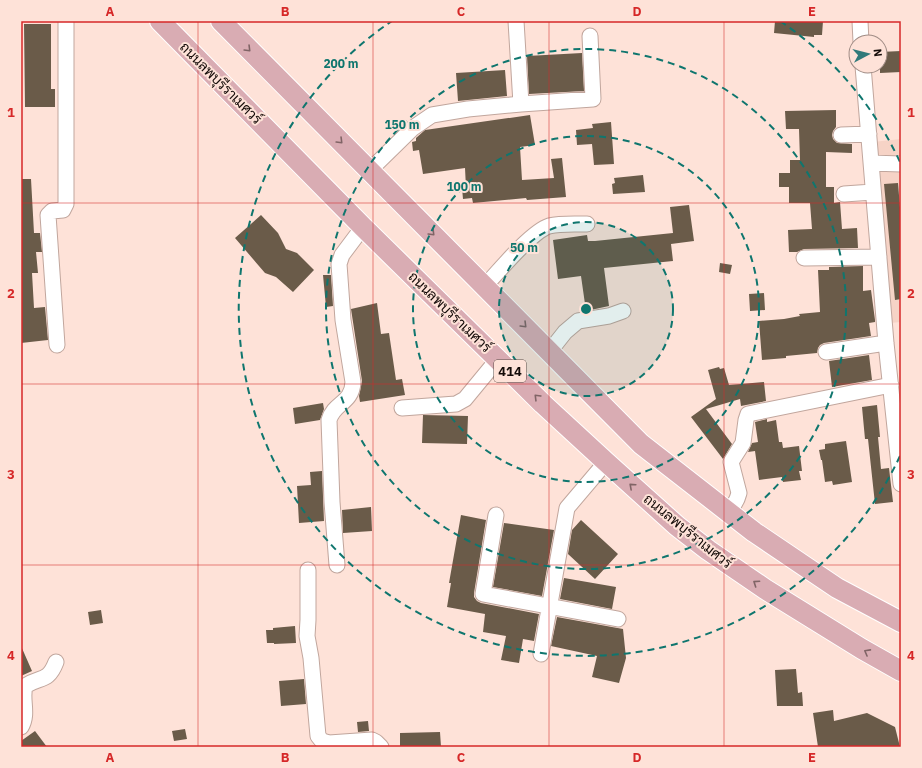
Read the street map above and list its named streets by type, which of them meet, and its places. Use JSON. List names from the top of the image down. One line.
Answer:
{"streets":{"main road":["ถนนลพบุรีราเมศวร์","414"]},"north":"right","grid":{"columns":["A","B","C","D","E"],"rows":["1","2","3","4"]},"rings":["200 m","150 m","100 m","50 m"]}
